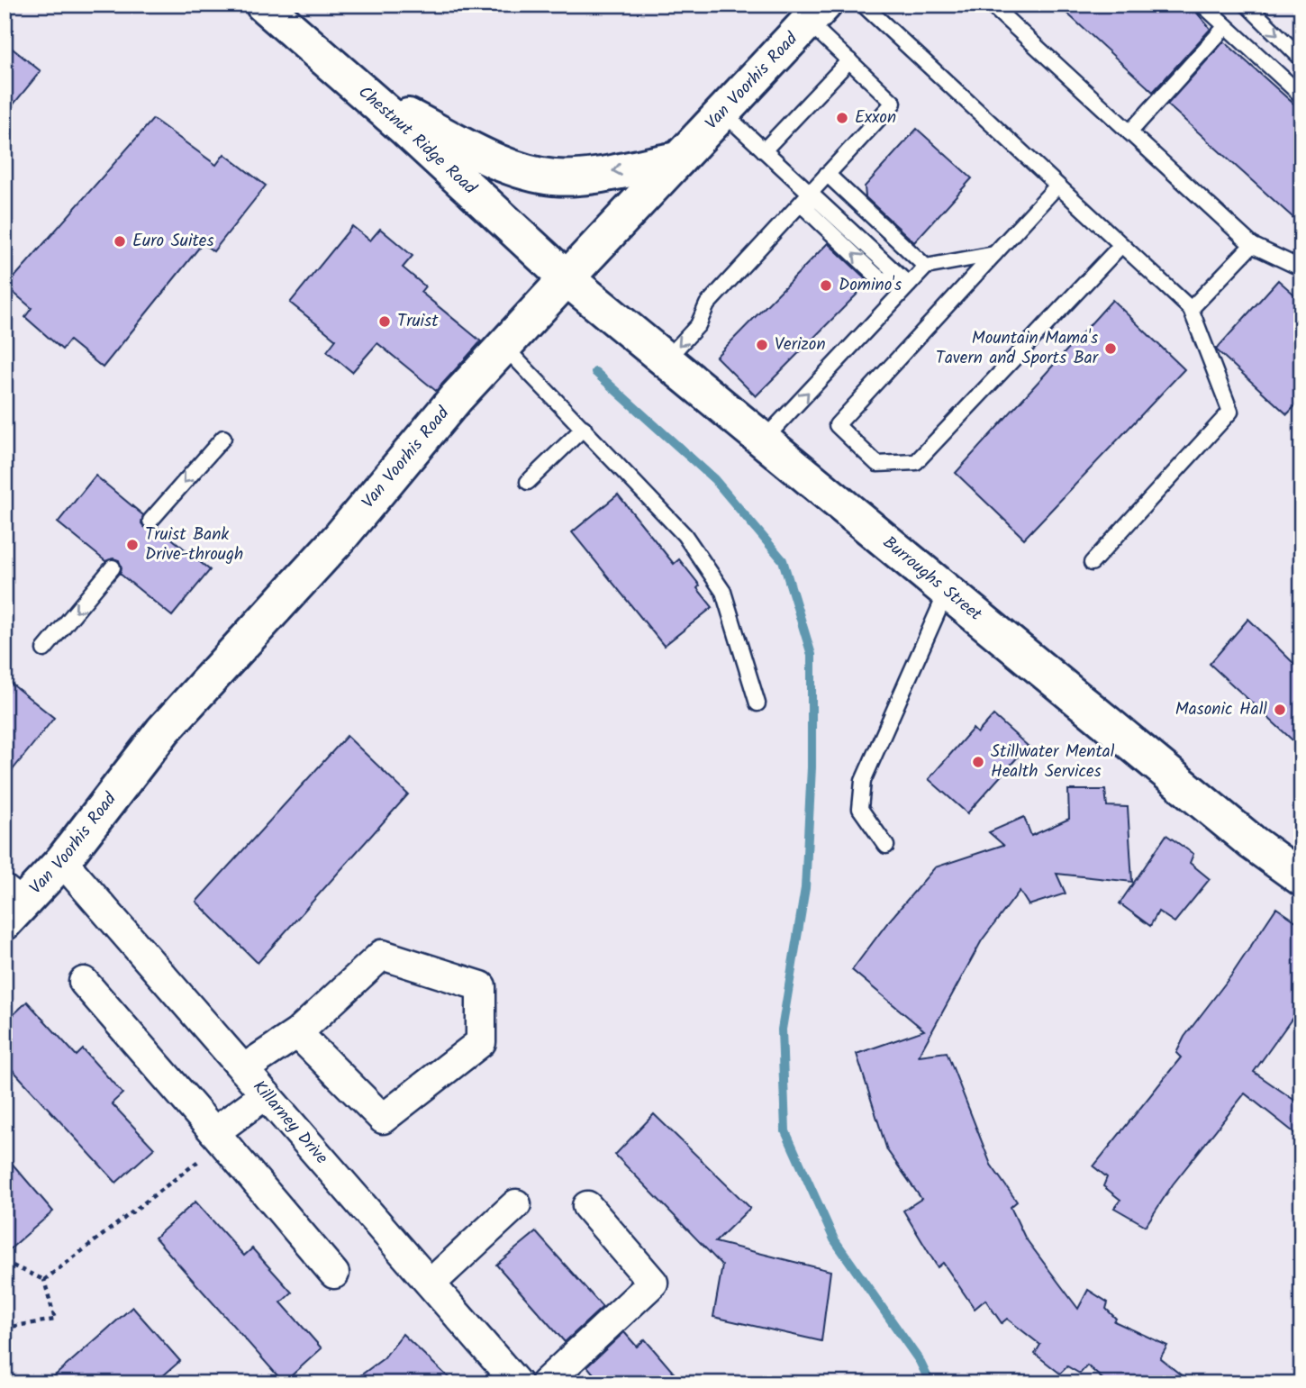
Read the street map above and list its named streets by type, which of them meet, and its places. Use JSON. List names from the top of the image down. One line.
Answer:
{"streets":{"street":["Van Voorhis Road","Chestnut Ridge Road","Burroughs Street","Killarney Drive"]},"crossings":[["Van Voorhis Road","Chestnut Ridge Road"],["Van Voorhis Road","Burroughs Street"],["Van Voorhis Road","Killarney Drive"],["Chestnut Ridge Road","Burroughs Street"]],"places":["Exxon","Euro Suites","Domino's","Truist","Verizon","Mountain Mama's Tavern and Sports Bar","Truist Bank Drive-through","Masonic Hall","Stillwater Mental Health Services"]}
